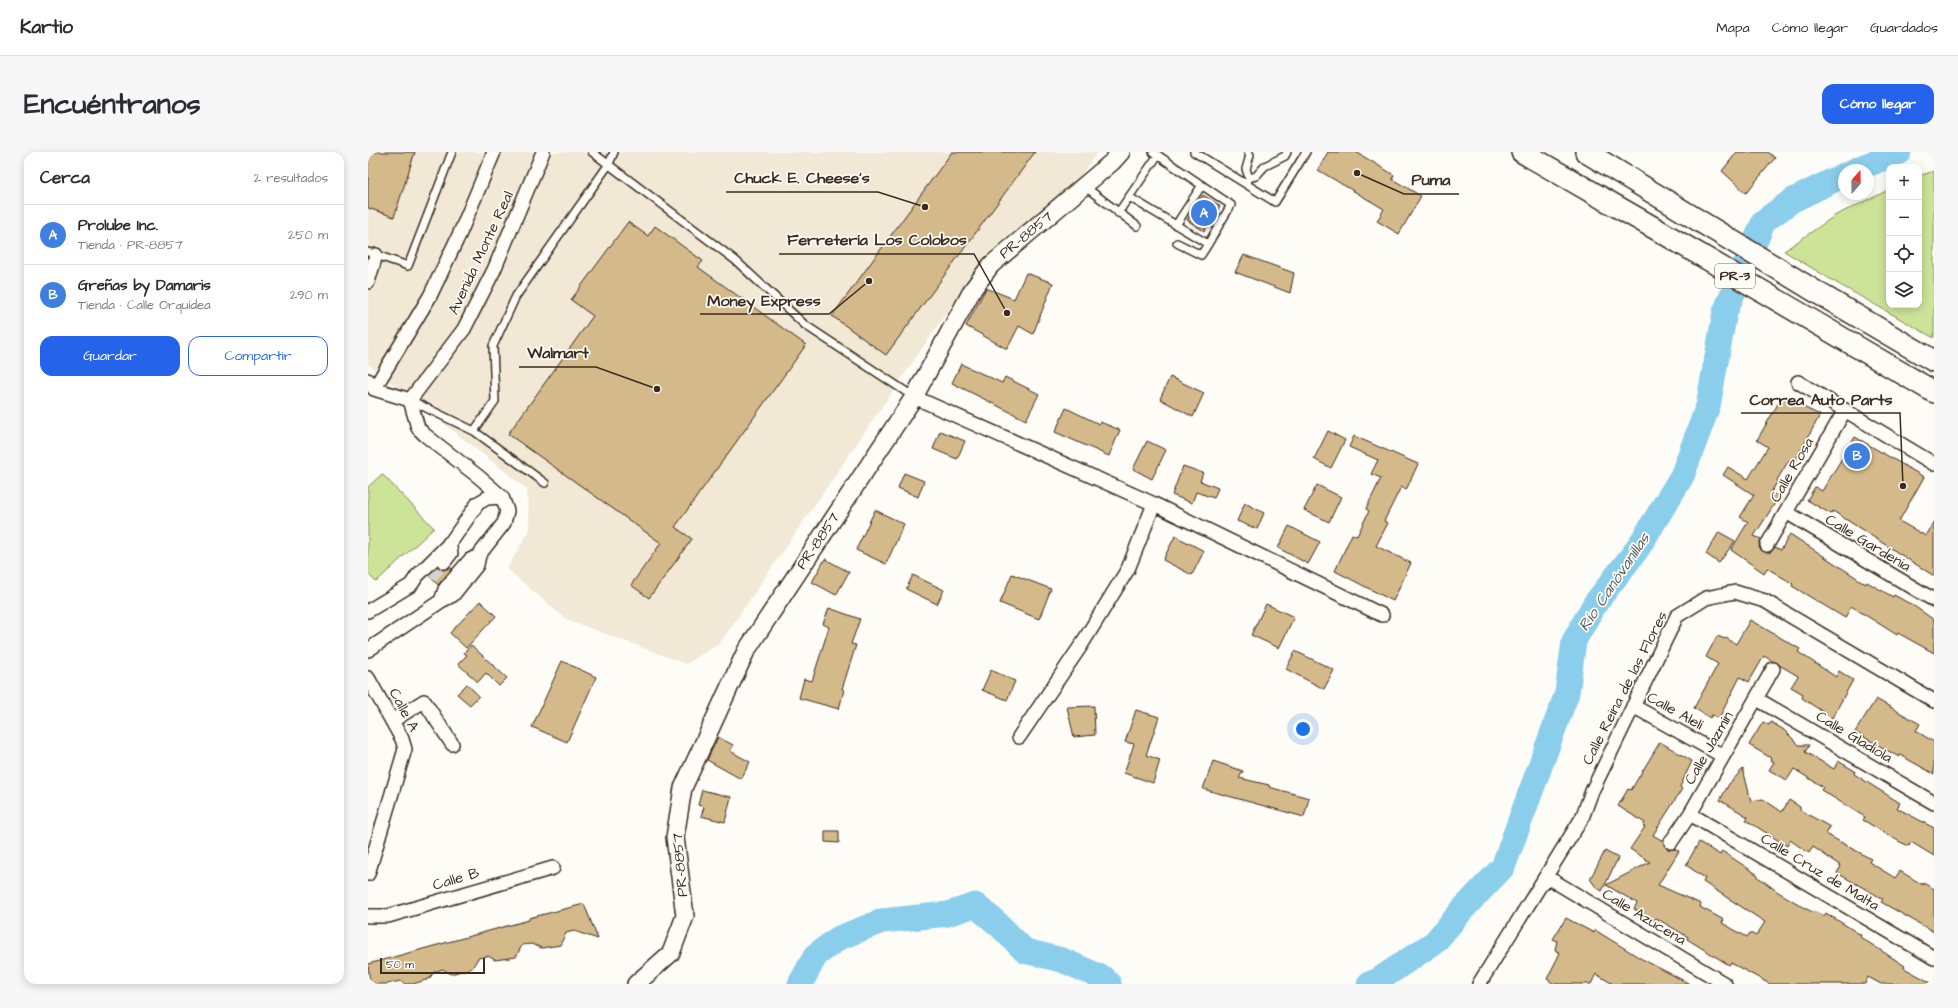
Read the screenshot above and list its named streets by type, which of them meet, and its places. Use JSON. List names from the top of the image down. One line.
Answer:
{"streets":{"main road":["PR-3"],"street":["PR-8857","Avenida Monte Real","Calle Rosa","Calle Gardenia","Calle Reina de las Flores","Calle A","Calle Alelí","Calle Gladiola","Calle Jazmín","Calle Cruz de Malta","Calle B","Calle Azucena"]},"crossings":[["Calle Rosa","Calle Gardenia"],["Calle Reina de las Flores","Calle Alelí"],["Calle Reina de las Flores","Calle Azucena"],["Calle Alelí","Calle Jazmín"],["Calle Gladiola","Calle Jazmín"],["Calle Jazmín","Calle Cruz de Malta"]],"water":["Río Canóvanillas"],"places":["Puma","Chuck E. Cheese's","Money Express","Ferretería Los Colobos","Walmart","Correa Auto Parts"],"scale_bar":"50 m","north":"top","page":{"header":"Kartio","nav":["Mapa","Cómo llegar","Guardados"],"buttons":["Cómo llegar",["Guardar","Compartir"]],"title":"Encuéntranos","heading":["Cerca","2 resultados"],"map_buttons":["+","−"],"pins":["A","B"],"list":[{"mark":"A","name":"Prolube Inc.","note":"Tienda · PR-8857","value":"250 m"},{"mark":"B","name":"Greñas by Damaris","note":"Tienda · Calle Orquídea","value":"290 m"}],"scale":"50 m"}}
